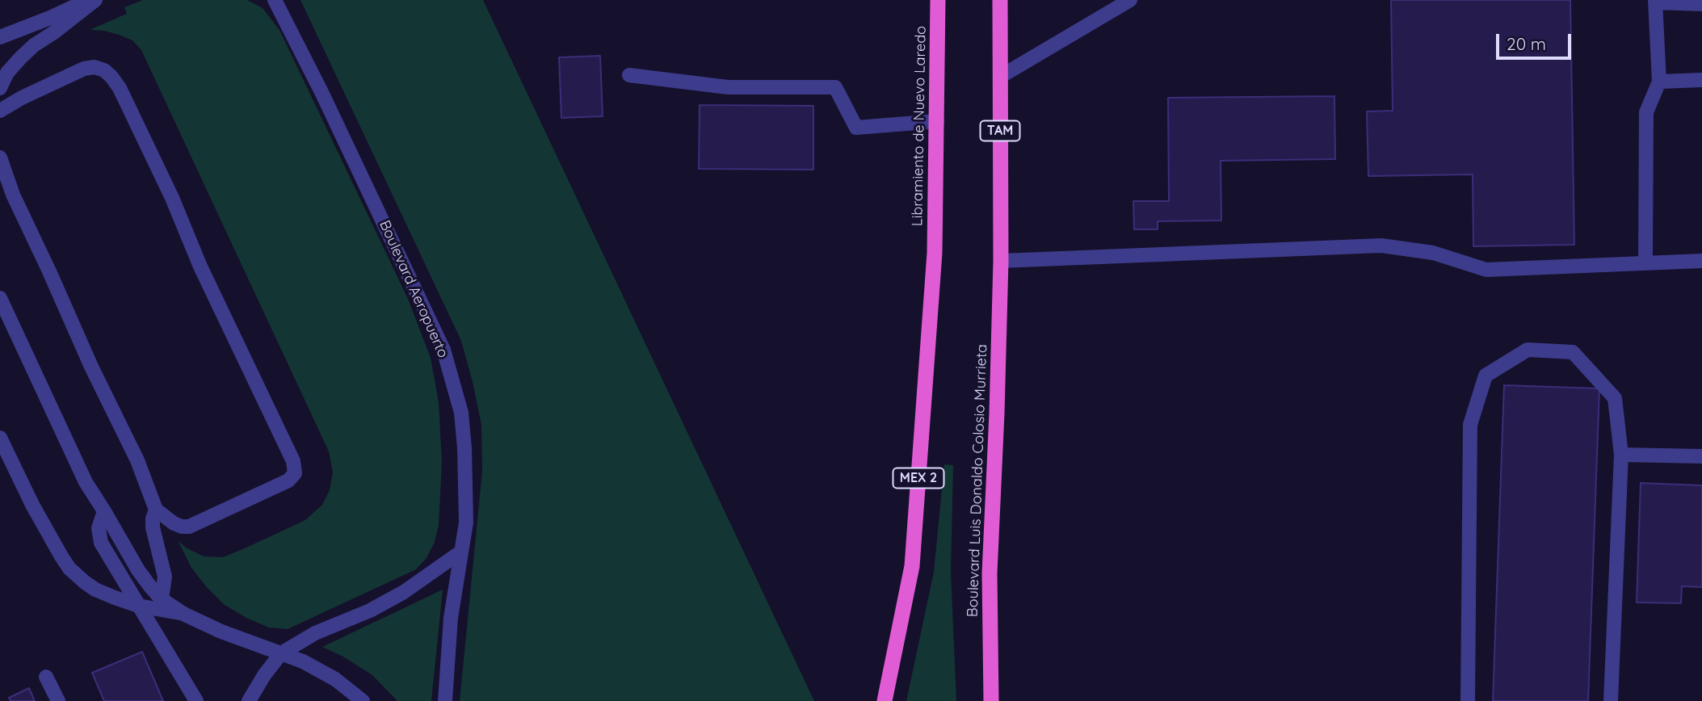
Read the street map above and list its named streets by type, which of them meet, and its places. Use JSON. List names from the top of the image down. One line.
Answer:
{"streets":{"highway":["Libramiento de Nuevo Laredo","TAM","MEX 2","Boulevard Luis Donaldo Colosio Murrieta"],"street":["Boulevard Aeropuerto"]},"crossings":[["TAM","Boulevard Luis Donaldo Colosio Murrieta"]],"scale_bar":"20 m"}
